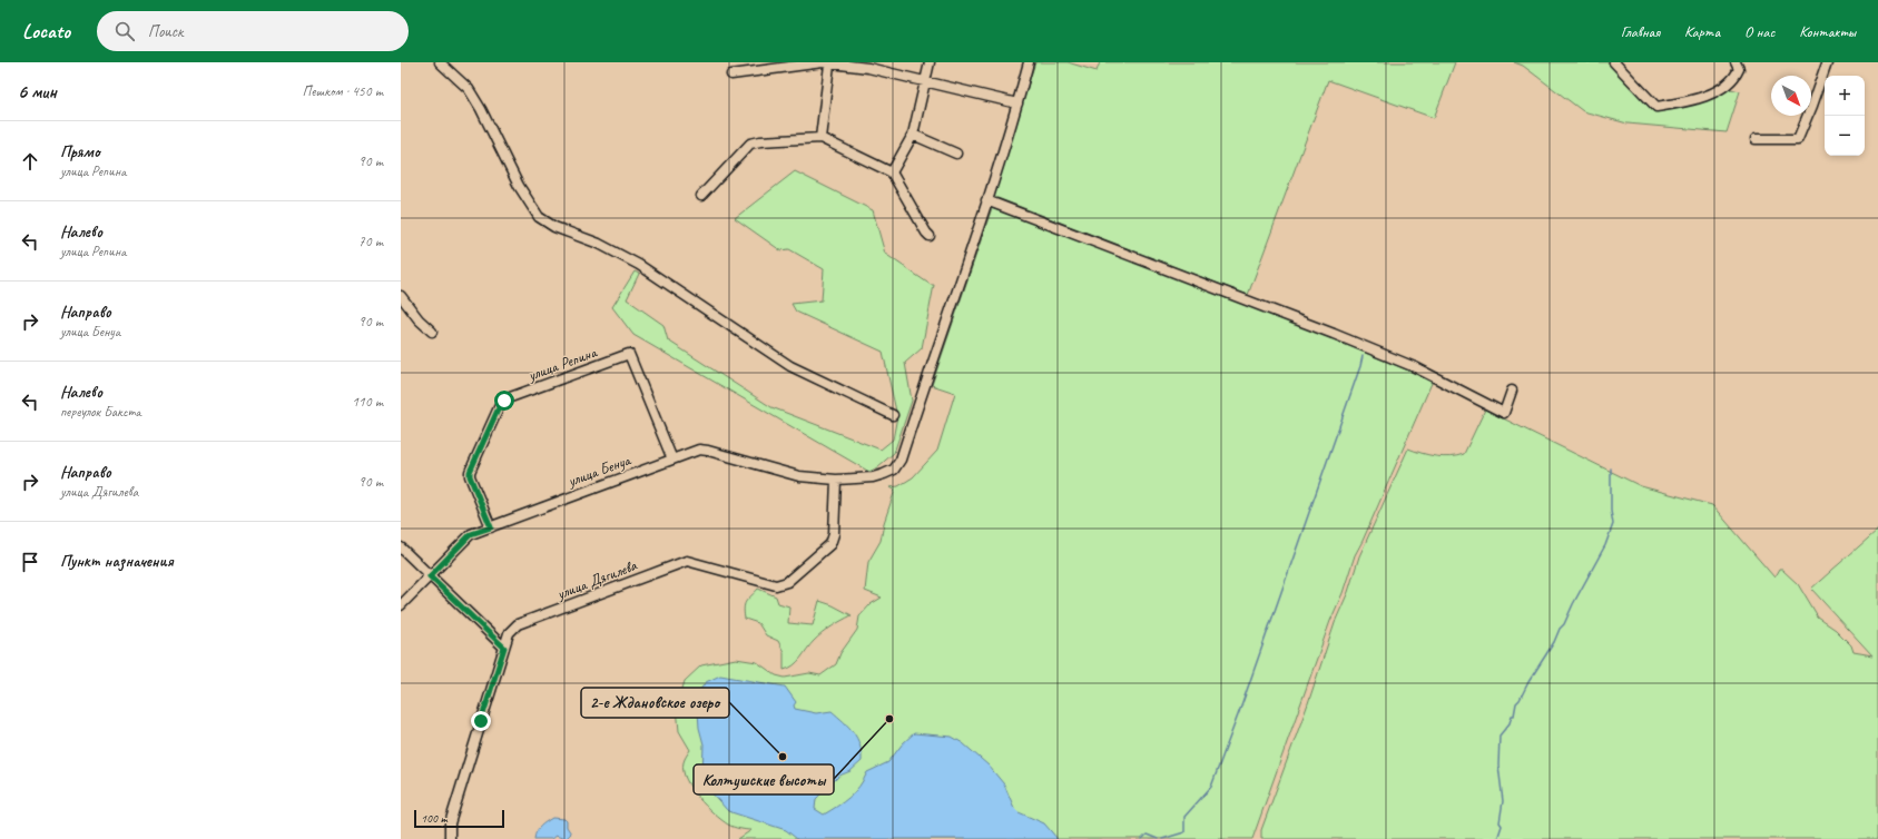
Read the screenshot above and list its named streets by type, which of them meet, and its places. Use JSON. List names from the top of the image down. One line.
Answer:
{"streets":{"street":["улица Репина","улица Бенуа","улица Дягилева"]},"crossings":[["улица Репина","улица Бенуа"],["улица Бенуа","улица Дягилева"]],"places":["Колтушские высоты","2-е Ждановское озеро"],"scale_bar":"100 m","north":"bottom right","page":{"header":"Locato","search":"Поиск","nav":["Главная","Карта","О нас","Контакты"],"heading":["6 мин","Пешком · 450 m"],"map_buttons":["+","−"],"list":[["Прямо","улица Репина","90 m"],["Налево","улица Репина","70 m"],["Направо","улица Бенуа","90 m"],["Налево","переулок Бакста","110 m"],["Направо","улица Дягилева","90 m"],"Пункт назначения"],"scale":"100 m"}}
